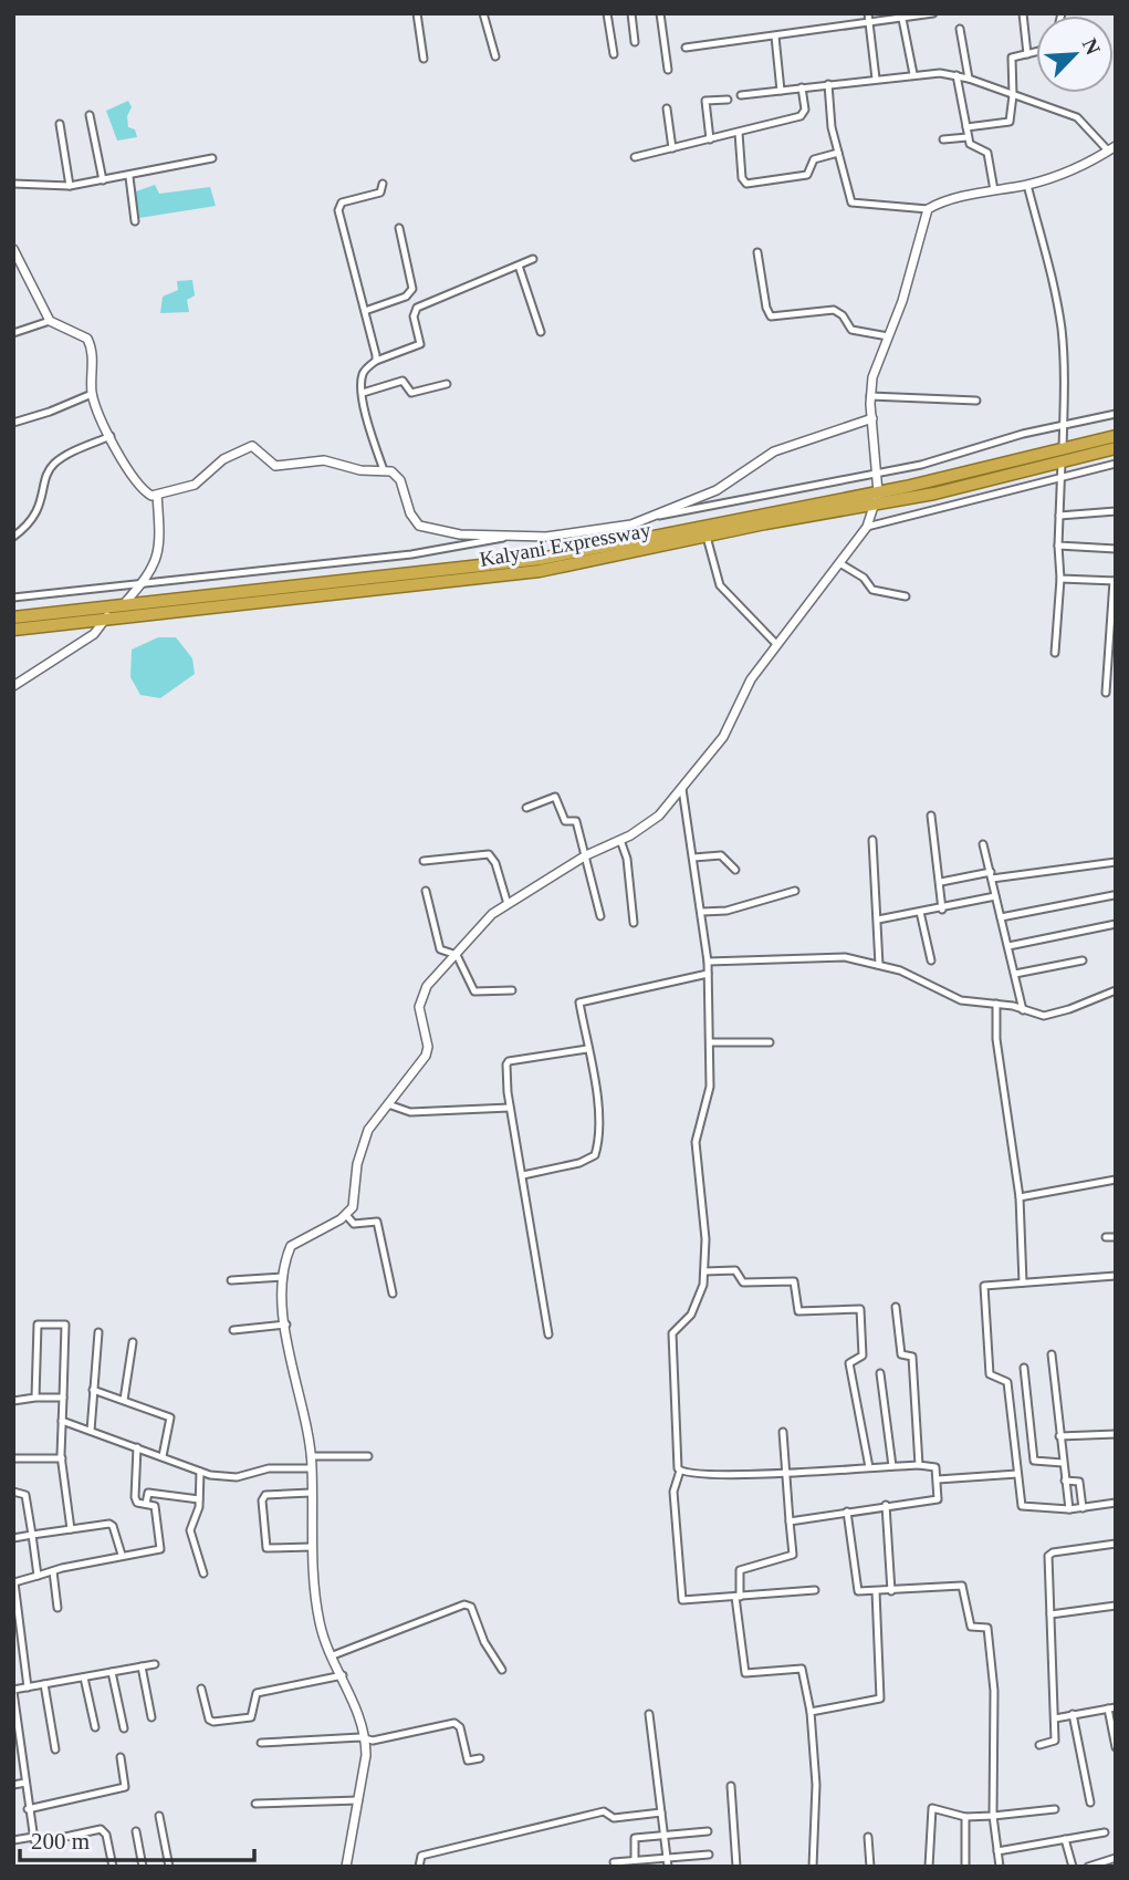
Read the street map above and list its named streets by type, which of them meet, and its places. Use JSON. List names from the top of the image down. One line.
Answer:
{"streets":{"highway":["Kalyani Expressway"]},"scale_bar":"200 m","north":"top right"}
